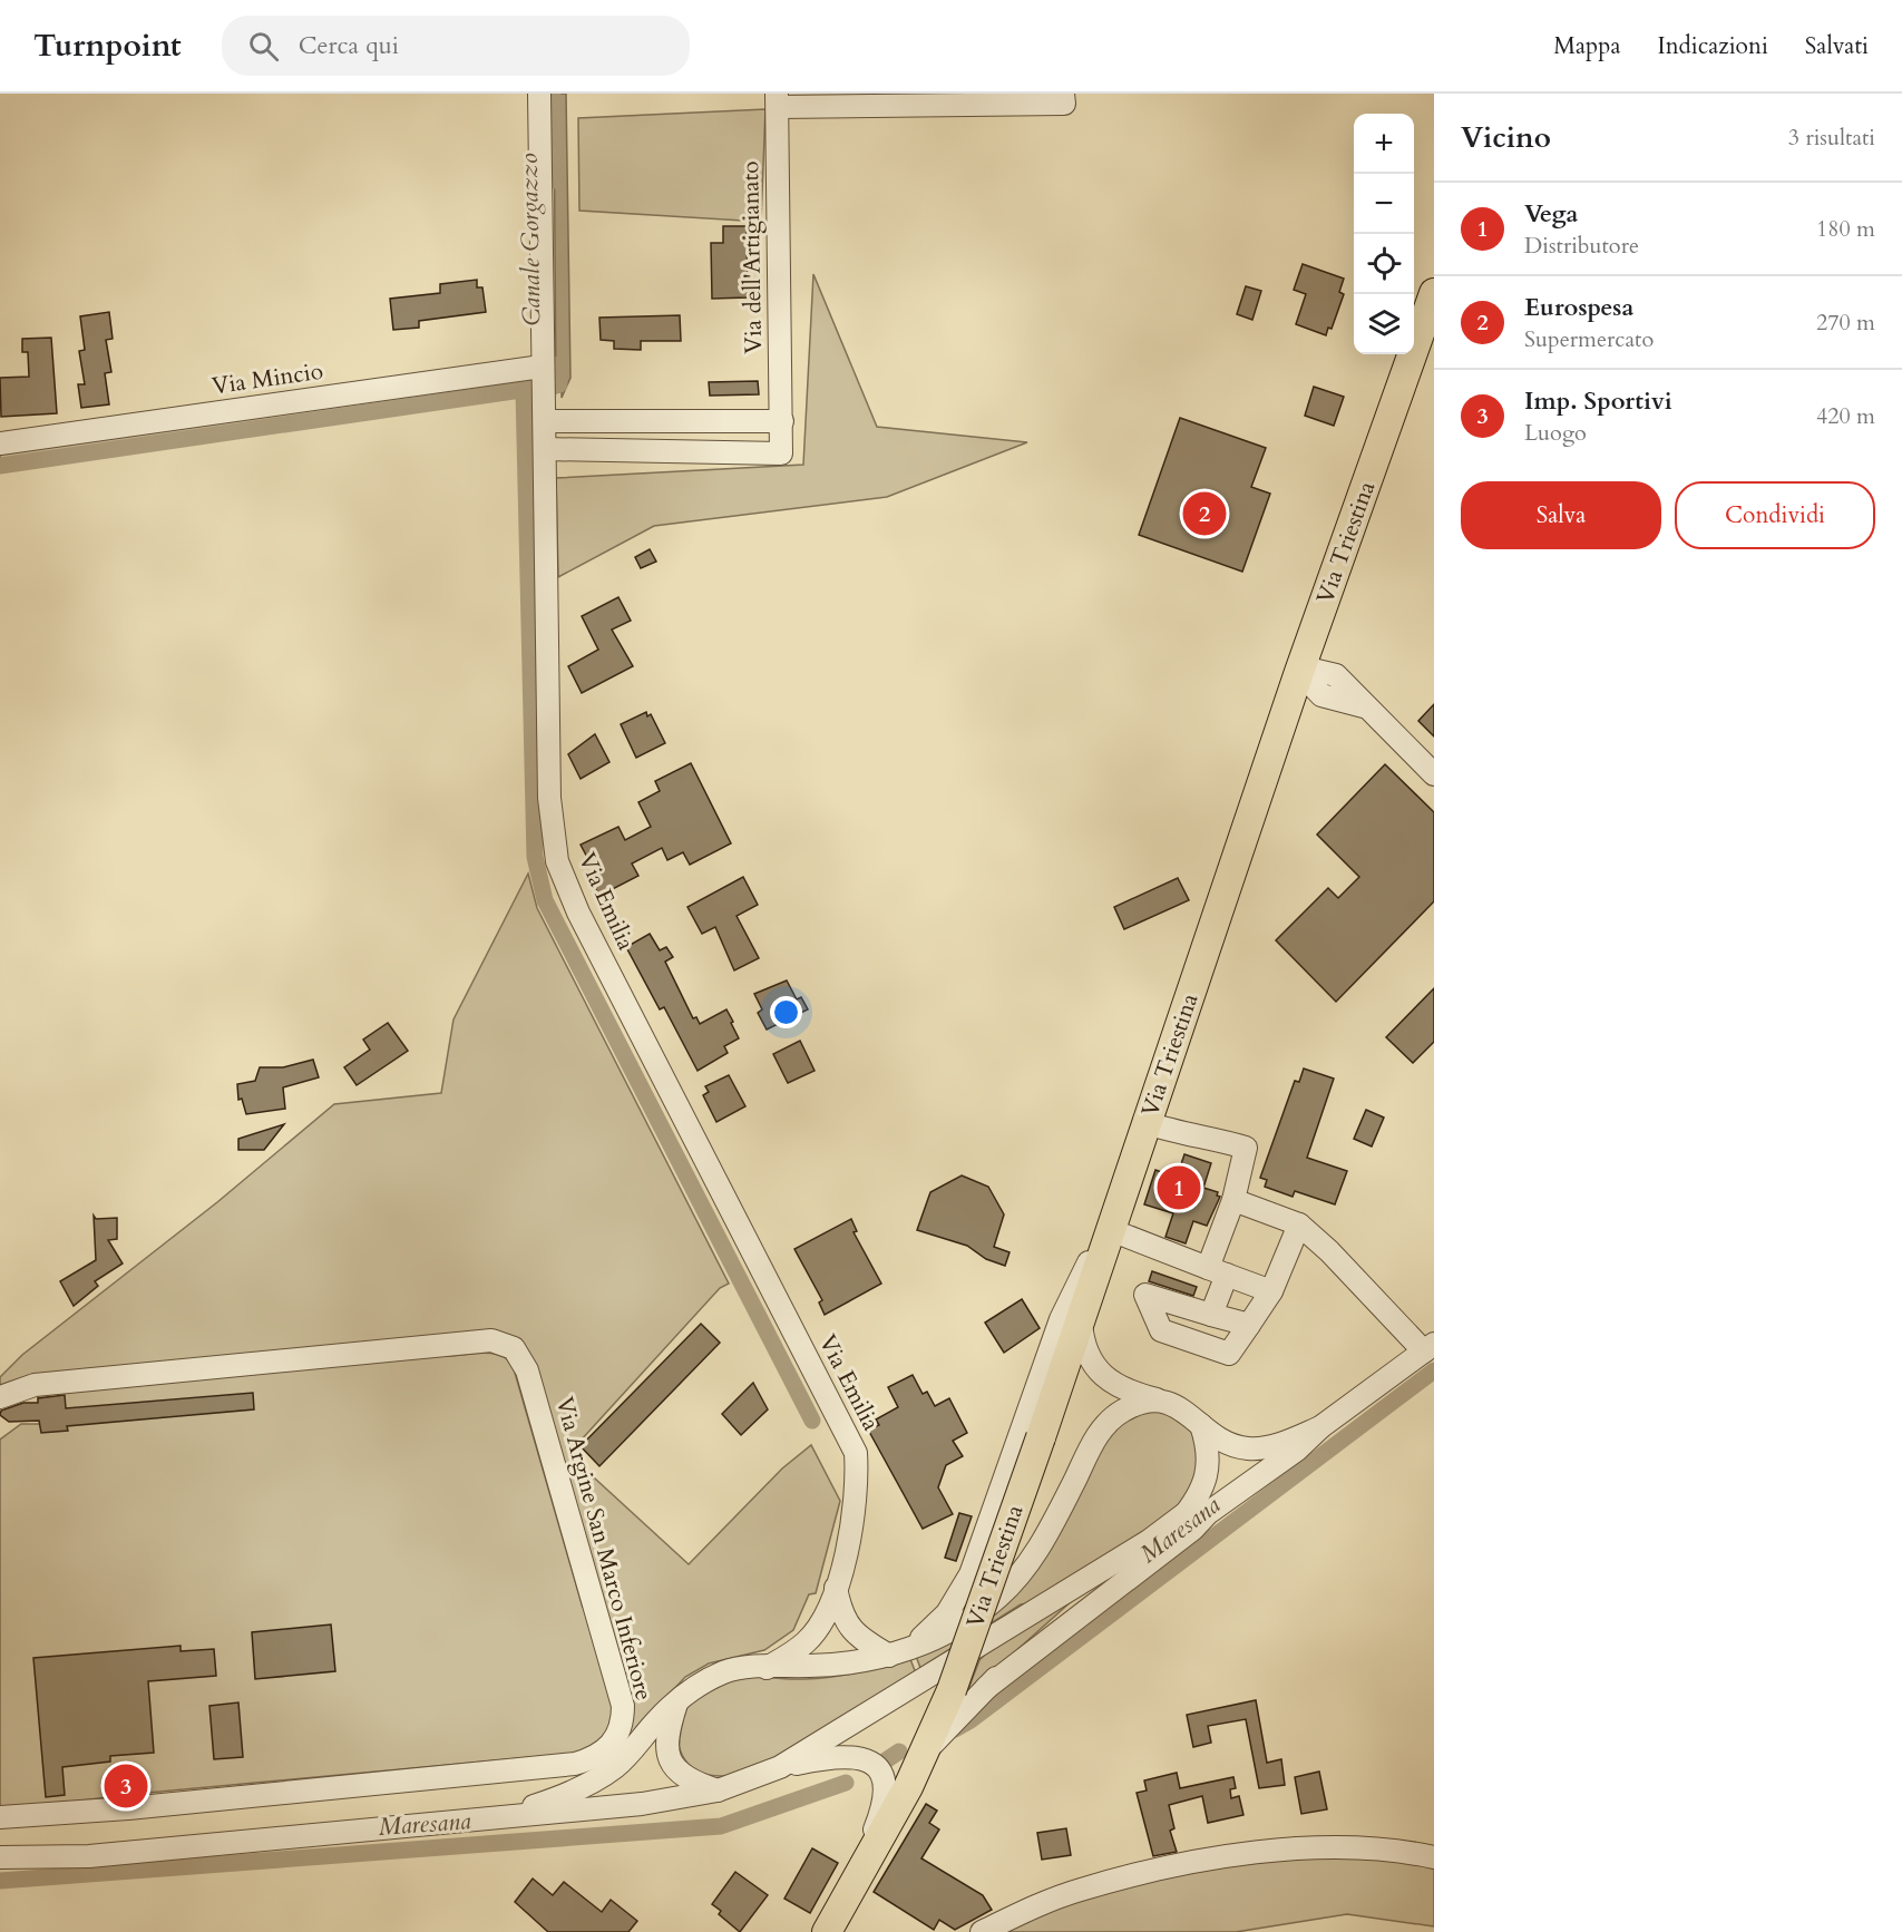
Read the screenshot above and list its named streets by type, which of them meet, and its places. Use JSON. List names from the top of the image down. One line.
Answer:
{"streets":{"main road":["Via Triestina"],"street":["Via dell'Artigianato","Via Mincio","Via Emilia","Via Argine San Marco Inferiore"]},"crossings":[["Via dell'Artigianato","Via Emilia"],["Via Mincio","Via Emilia"]],"water":["Canale Gorgazzo","Maresana"],"page":{"header":"Turnpoint","search":"Cerca qui","nav":["Mappa","Indicazioni","Salvati"],"heading":["Vicino","3 risultati"],"map_buttons":["+","−"],"list":[{"mark":"1","name":"Vega","note":"Distributore","value":"180 m"},{"mark":"2","name":"Eurospesa","note":"Supermercato","value":"270 m"},{"mark":"3","name":"Imp. Sportivi","note":"Luogo","value":"420 m"}],"buttons":["Salva","Condividi"],"pins":["2","1","3"]}}
